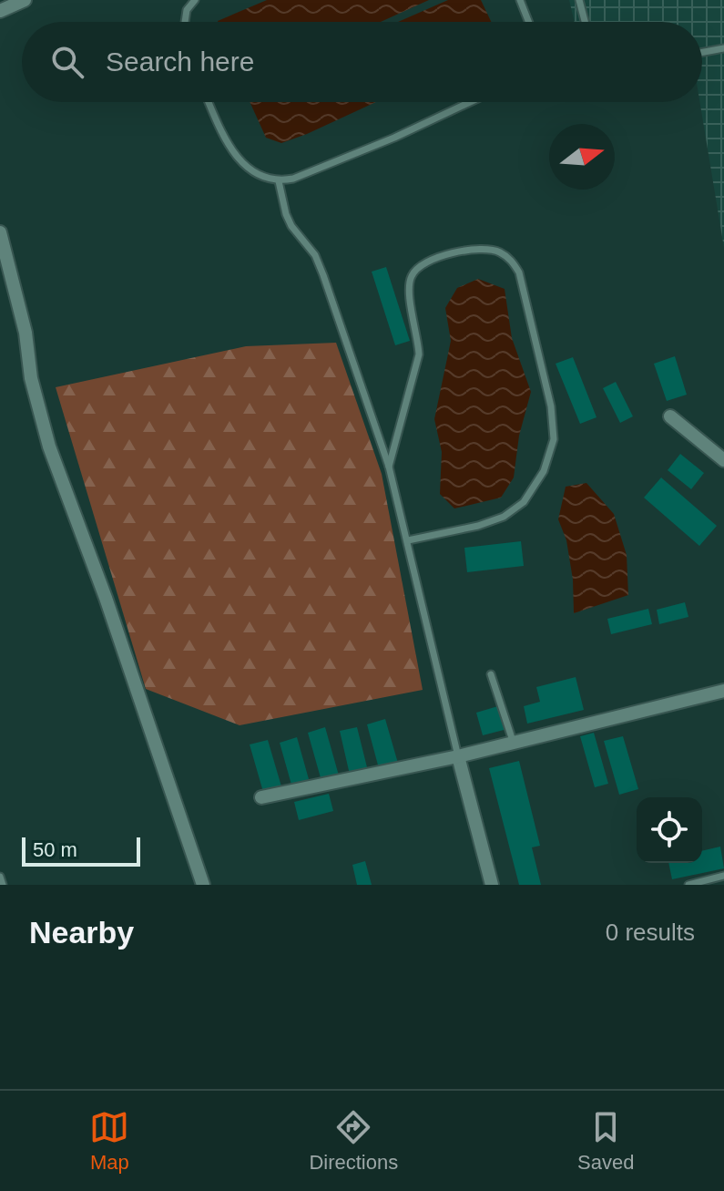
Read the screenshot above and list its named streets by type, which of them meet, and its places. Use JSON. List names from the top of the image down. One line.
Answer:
{"scale_bar":"50 m","north":"right","page":{"search":"Search here","scale":"50 m","heading":["Nearby","0 results"],"nav":["Map","Directions","Saved"]}}
